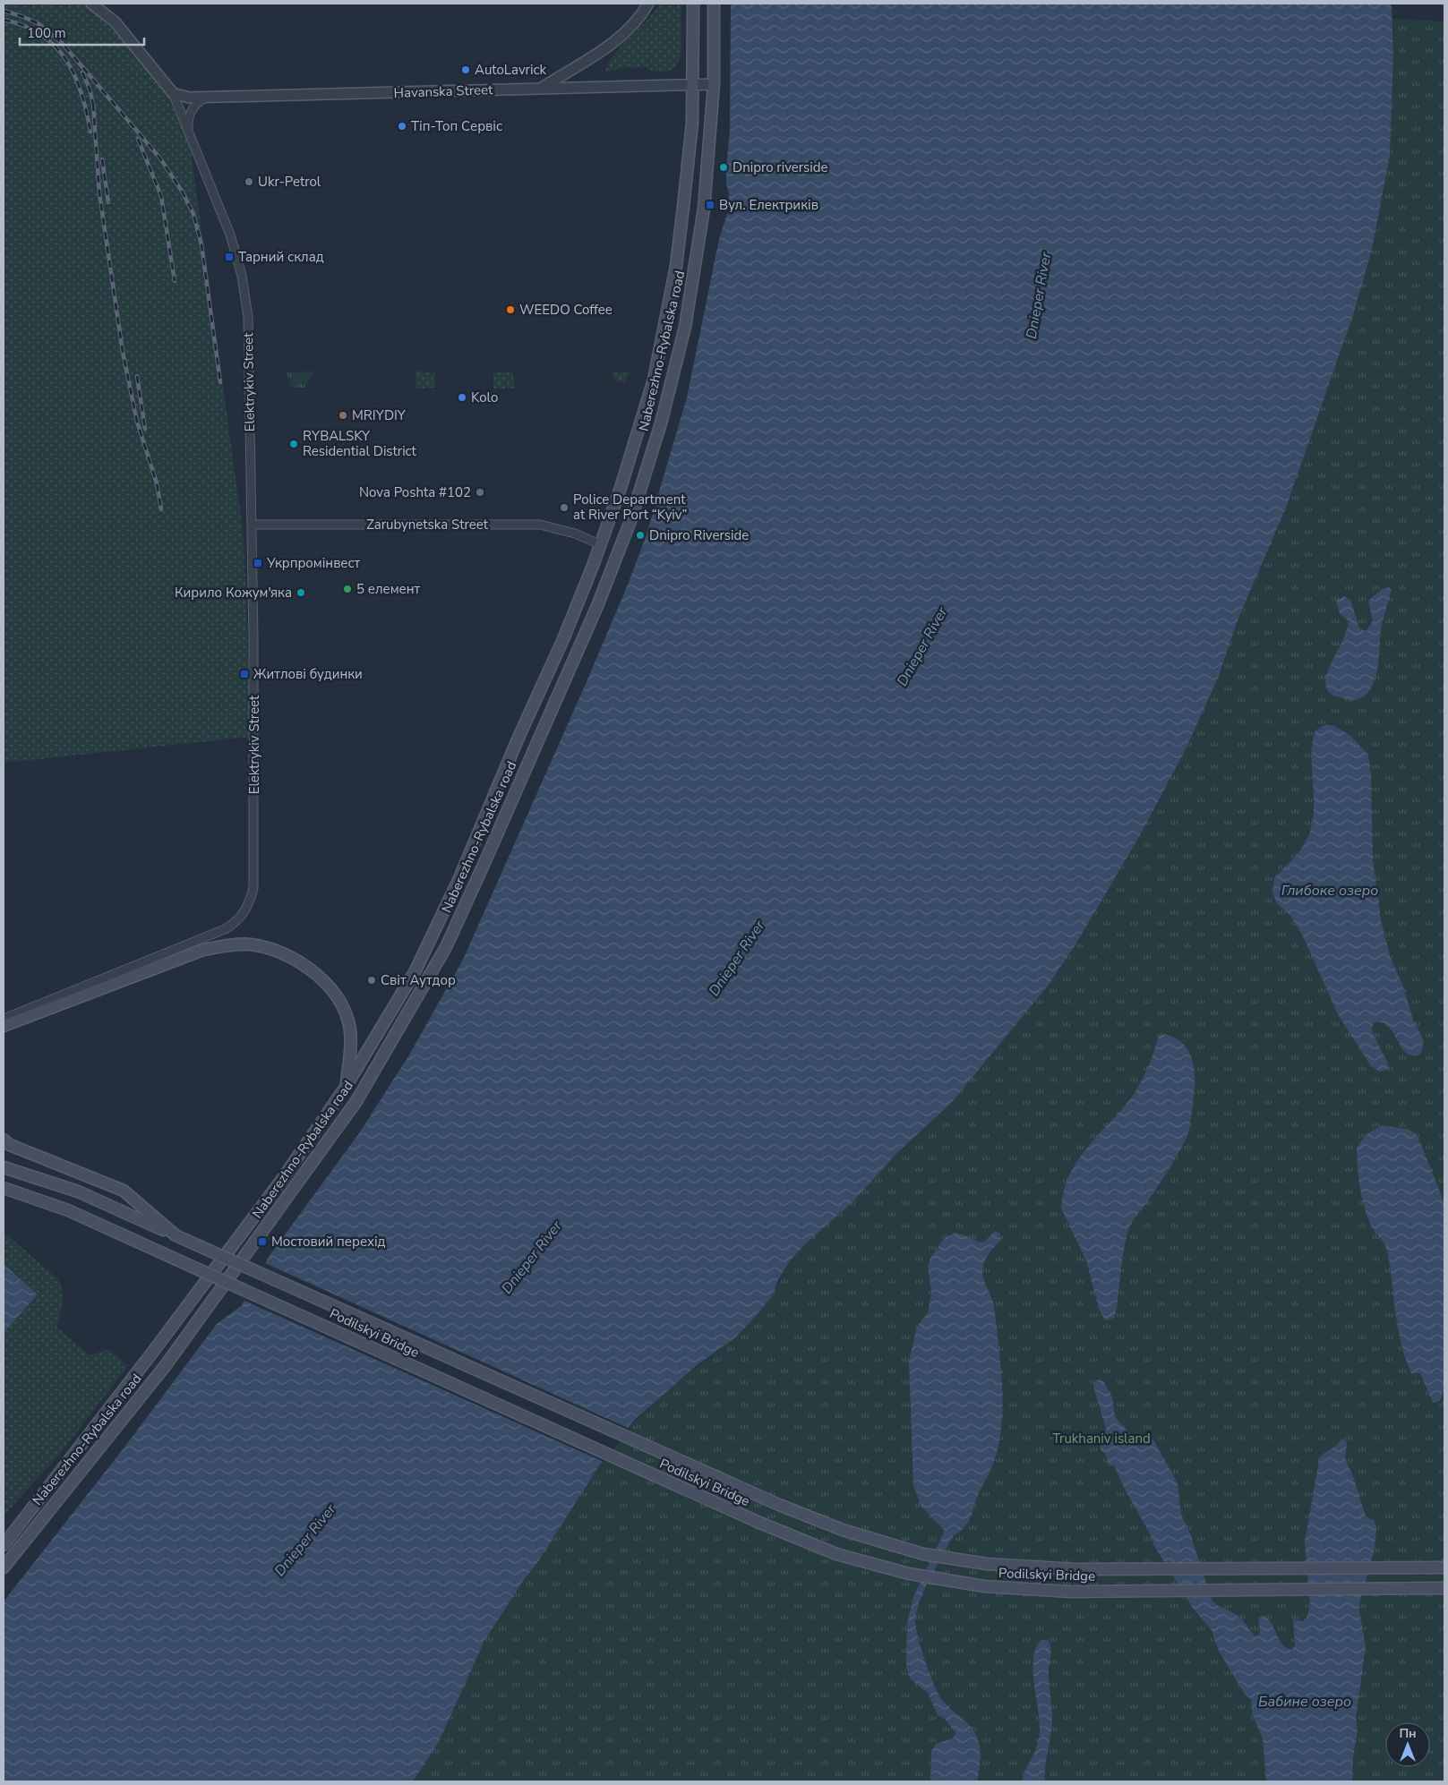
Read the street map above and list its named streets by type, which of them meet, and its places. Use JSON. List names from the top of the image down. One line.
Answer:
{"streets":{"main road":["Naberezhno-Rybalska road","Podilskyi Bridge"],"street":["Havanska Street","Elektrykiv Street","Zarubynetska Street"]},"crossings":[["Havanska Street","Naberezhno-Rybalska road"],["Havanska Street","Elektrykiv Street"],["Naberezhno-Rybalska road","Zarubynetska Street"],["Elektrykiv Street","Zarubynetska Street"]],"water":["Dnieper River","Глибоке озеро","Бабине озеро"],"parks":["Trukhaniv island"],"places":{"other":["AutoLavrick","Тіп-Топ Сервіс","Dnipro riverside","Ukr-Petrol","WEEDO Coffee","Kolo","MRIYDIY","RYBALSKY Residential District","Nova Poshta #102","Police Department at River Port “Kyiv”","Dnipro Riverside","5 елемент","Кирило Кожум'яка","Світ Аутдор"],"transit":["Вул. Електриків","Тарний склад","Укрпромінвест","Житлові будинки","Мостовий перехід"]},"scale_bar":"100 m","north":"top"}
